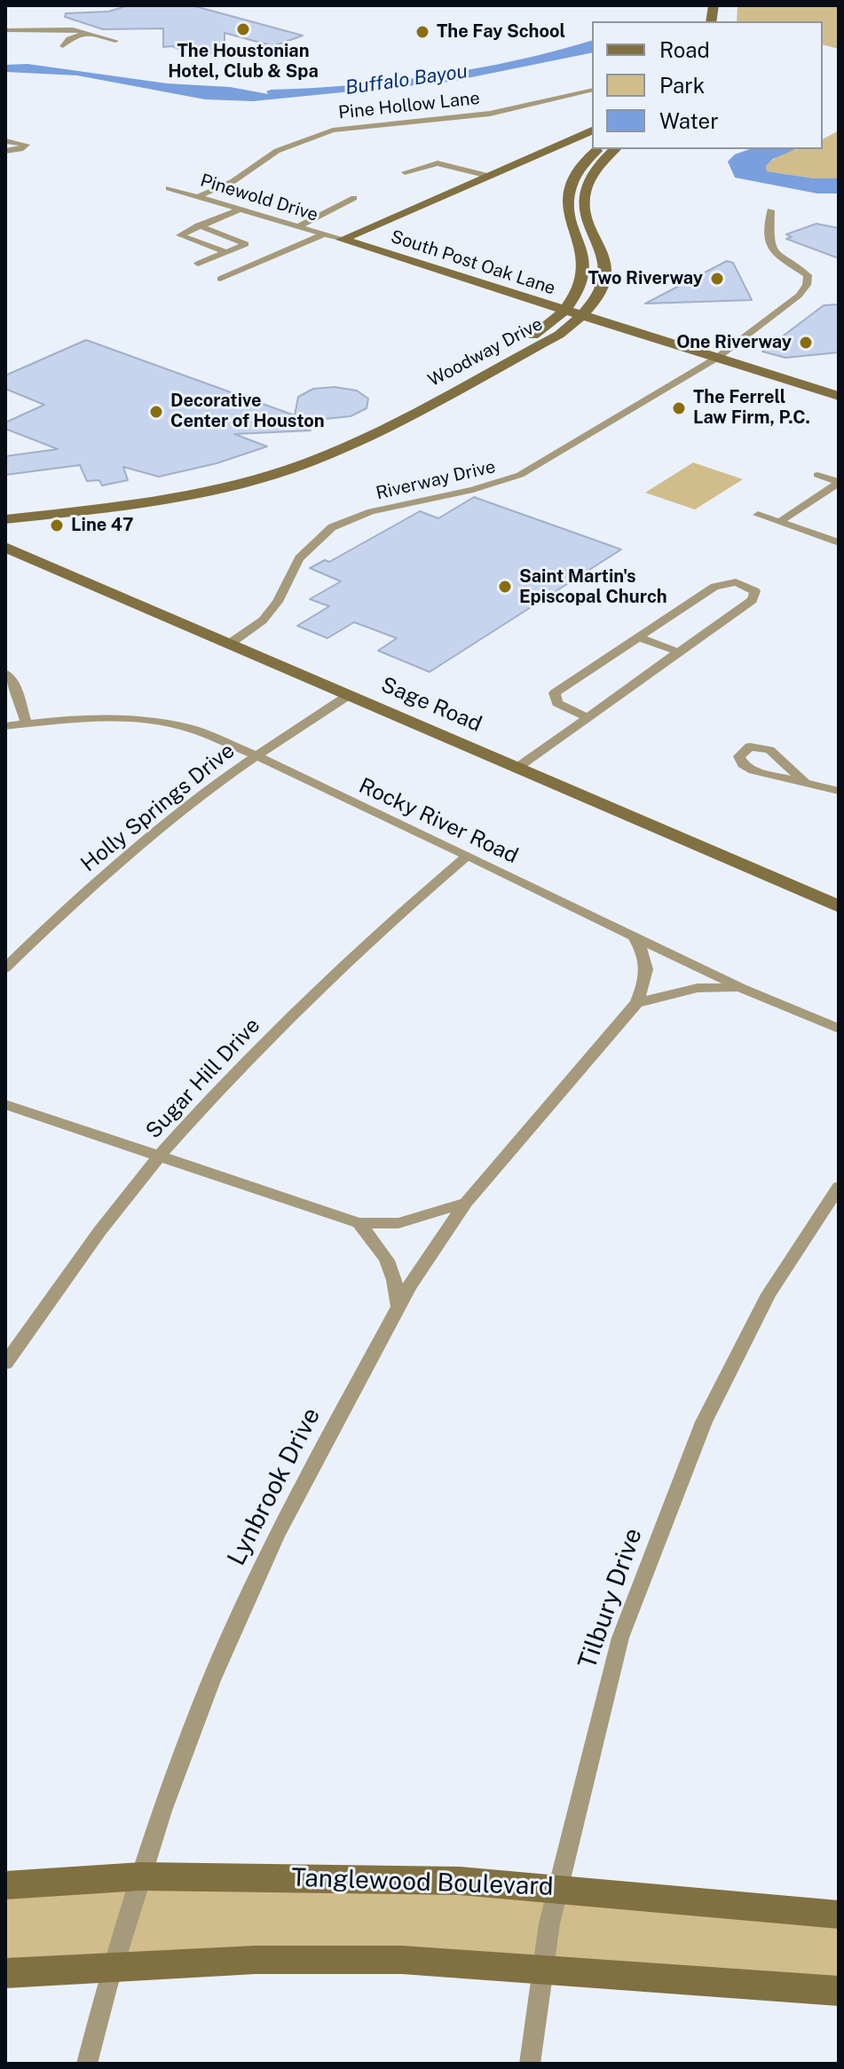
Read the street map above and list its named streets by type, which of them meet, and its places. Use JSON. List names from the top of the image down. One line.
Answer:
{"streets":{"main road":["South Post Oak Lane","Woodway Drive","Sage Road","Tanglewood Boulevard"],"street":["Pine Hollow Lane","Pinewold Drive","Riverway Drive","Holly Springs Drive","Rocky River Road","Sugar Hill Drive","Lynbrook Drive","Tilbury Drive"]},"crossings":[["Pine Hollow Lane","Pinewold Drive"],["Pinewold Drive","South Post Oak Lane"],["South Post Oak Lane","Woodway Drive"],["South Post Oak Lane","Riverway Drive"],["Riverway Drive","Sage Road"],["Sage Road","Holly Springs Drive"],["Holly Springs Drive","Rocky River Road"],["Rocky River Road","Sugar Hill Drive"],["Rocky River Road","Lynbrook Drive"],["Lynbrook Drive","Tanglewood Boulevard"],["Tilbury Drive","Tanglewood Boulevard"]],"water":["Buffalo Bayou"],"places":["The Houstonian Hotel, Club & Spa","The Fay School","Two Riverway","One Riverway","The Ferrell Law Firm, P.C.","Decorative Center of Houston","Line 47","Saint Martin's Episcopal Church"],"legend":["Road","Park","Water"]}
